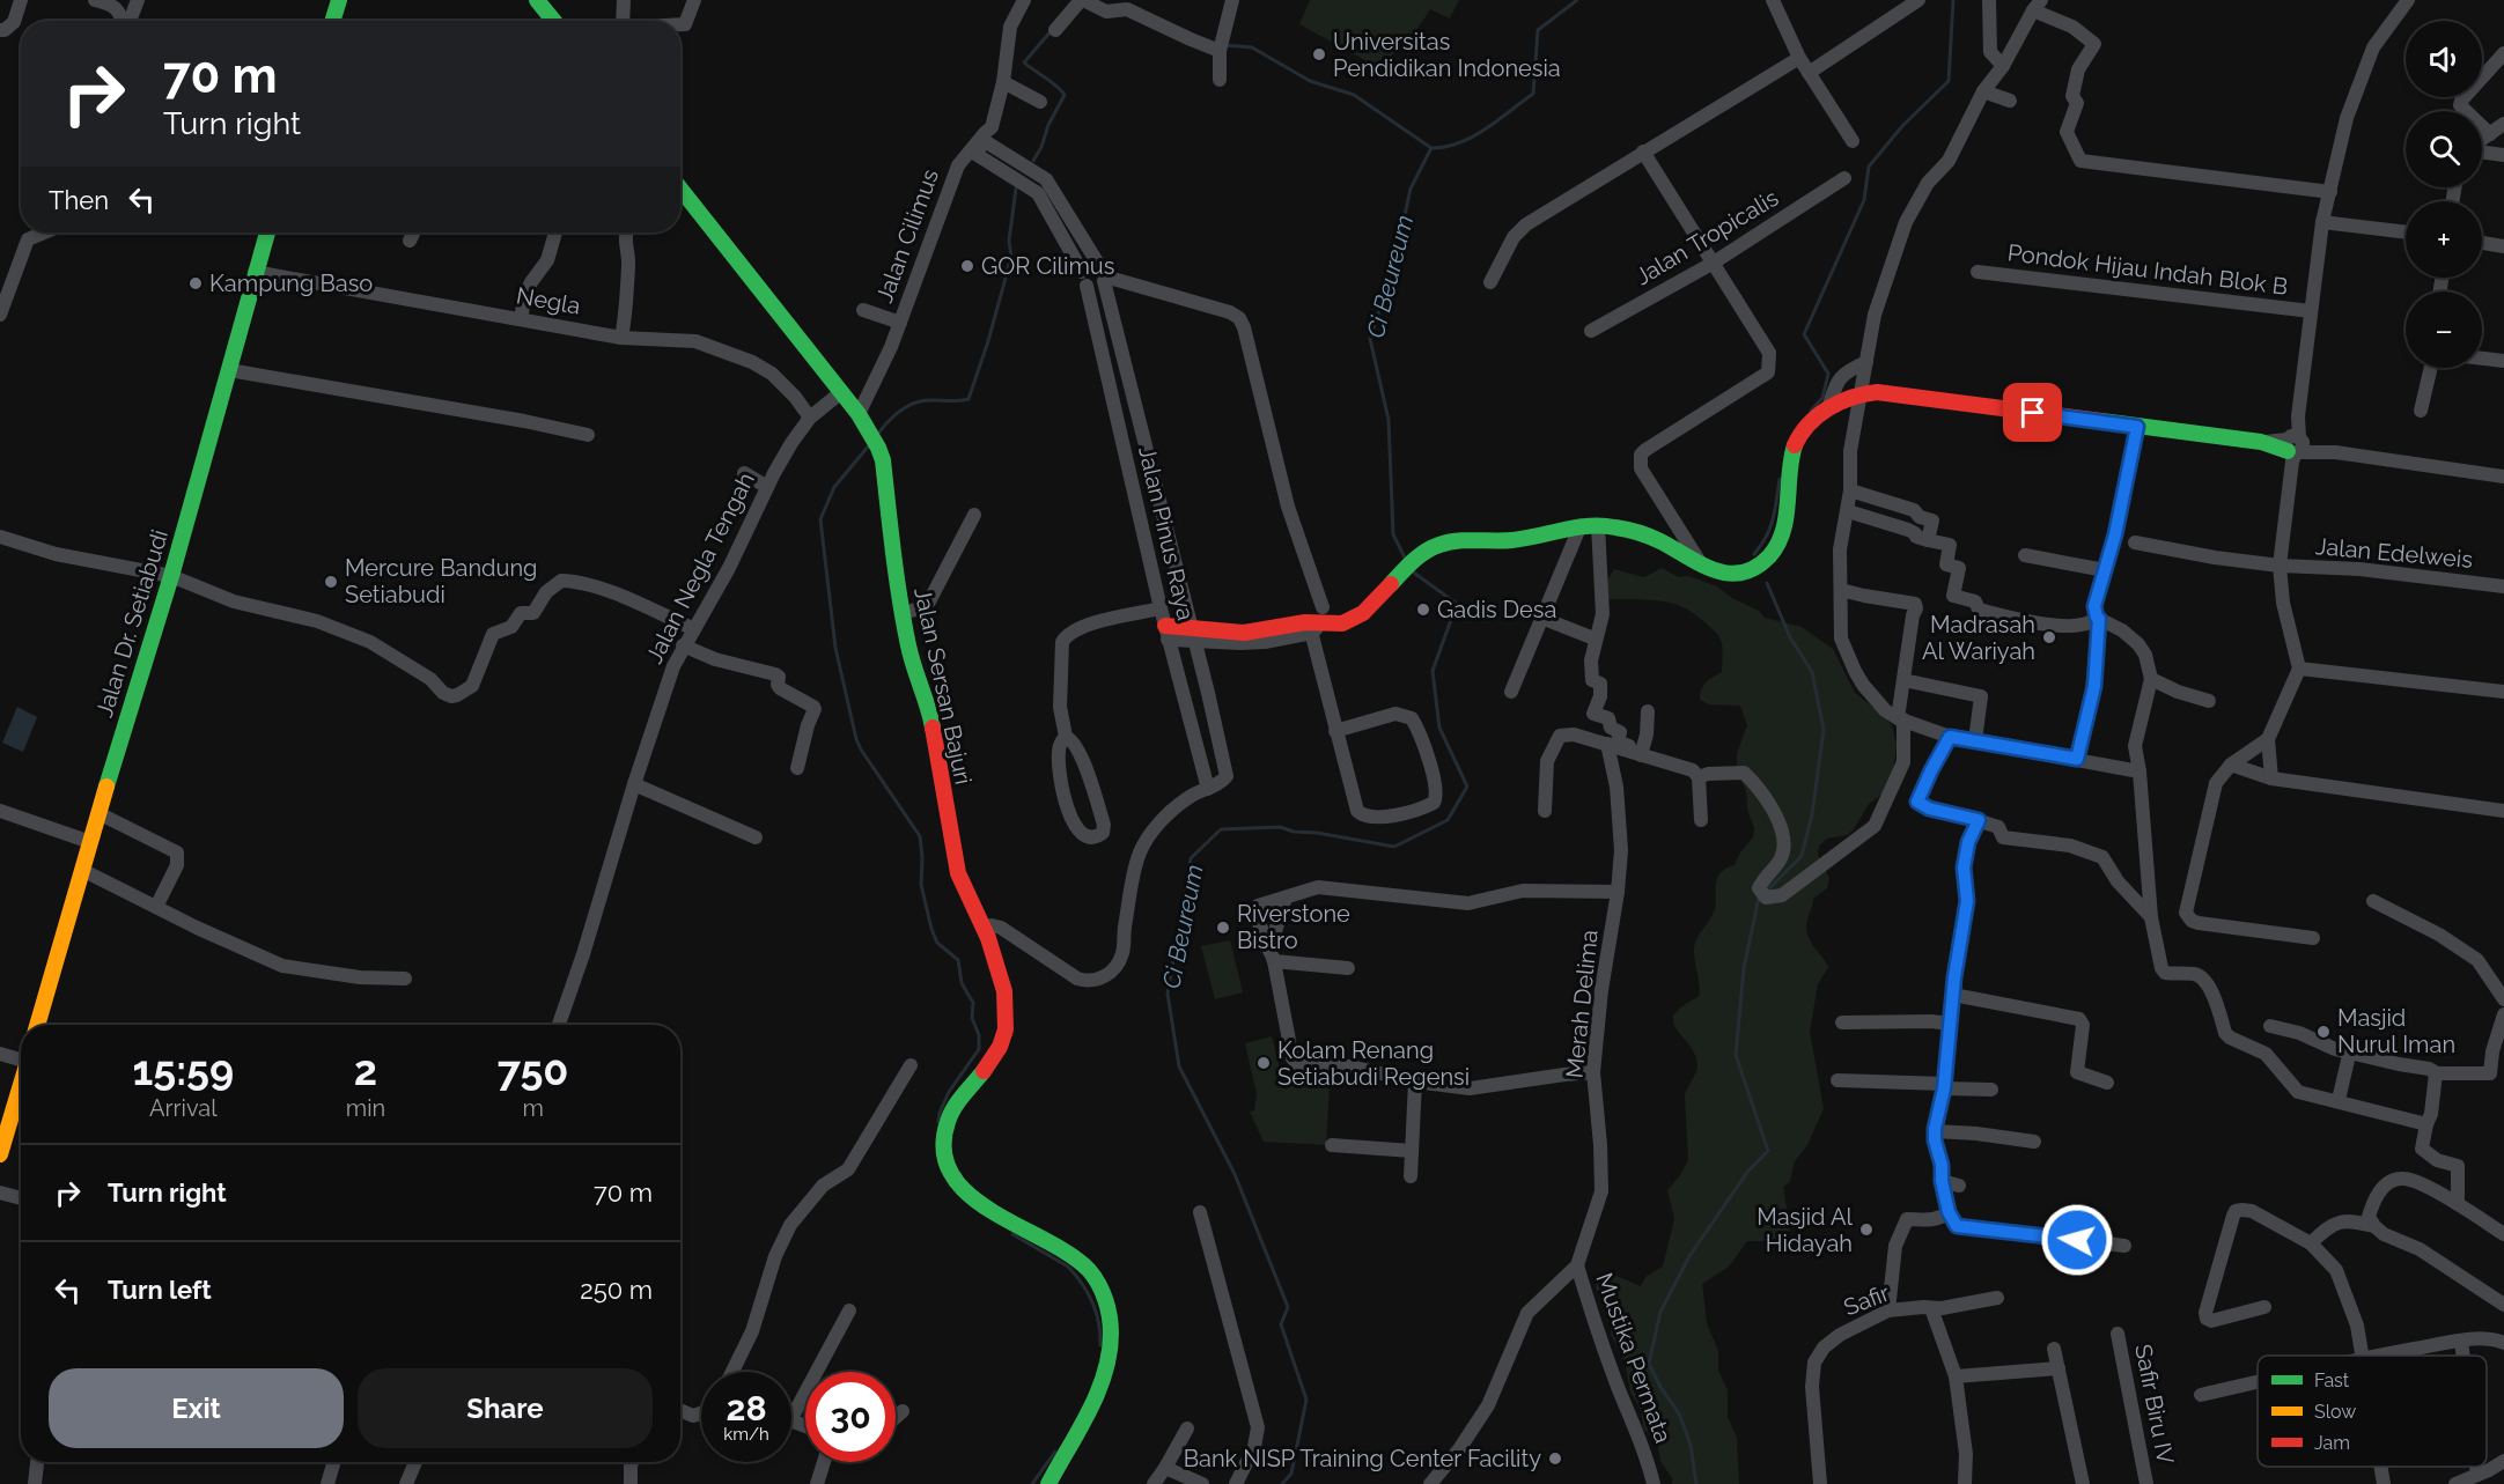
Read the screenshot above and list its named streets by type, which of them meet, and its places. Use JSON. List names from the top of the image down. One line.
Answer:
{"streets":{"main road":["Jalan Dr. Setiabudi","Jalan Sersan Bajuri"],"street":["Jalan Cilimus","Jalan Tropicalis","Pondok Hijau Indah Blok B","Negla","Jalan Pinus Raya","Jalan Edelweis","Jalan Negla Tengah","Merah Delima","Safir","Mustika Permata","Safir Biru IV"]},"crossings":[["Jalan Cilimus","Jalan Sersan Bajuri"],["Negla","Jalan Negla Tengah"],["Negla","Jalan Dr. Setiabudi"],["Jalan Negla Tengah","Jalan Sersan Bajuri"],["Merah Delima","Mustika Permata"]],"water":["Ci Beureum"],"places":["Universitas Pendidikan Indonesia","GOR Cilimus","Kampung Baso","Mercure Bandung Setiabudi","Gadis Desa","Madrasah Al Wariyah","Riverstone Bistro","Masjid Nurul Iman","Kolam Renang Setiabudi Regensi","Masjid Al Hidayah","Bank NISP Training Center Facility"],"legend":["Fast","Slow","Jam"],"page":{"map_buttons":["+","−"],"turn":["70 m","Turn right"],"then":"Then","eta":["15:59","Arrival","2","min","750","m"],"list":[{"name":"Turn right","value":"70 m"},{"name":"Turn left","value":"250 m"}],"buttons":["Exit","Share"],"speed":"28 km/h","limit":"30"}}
